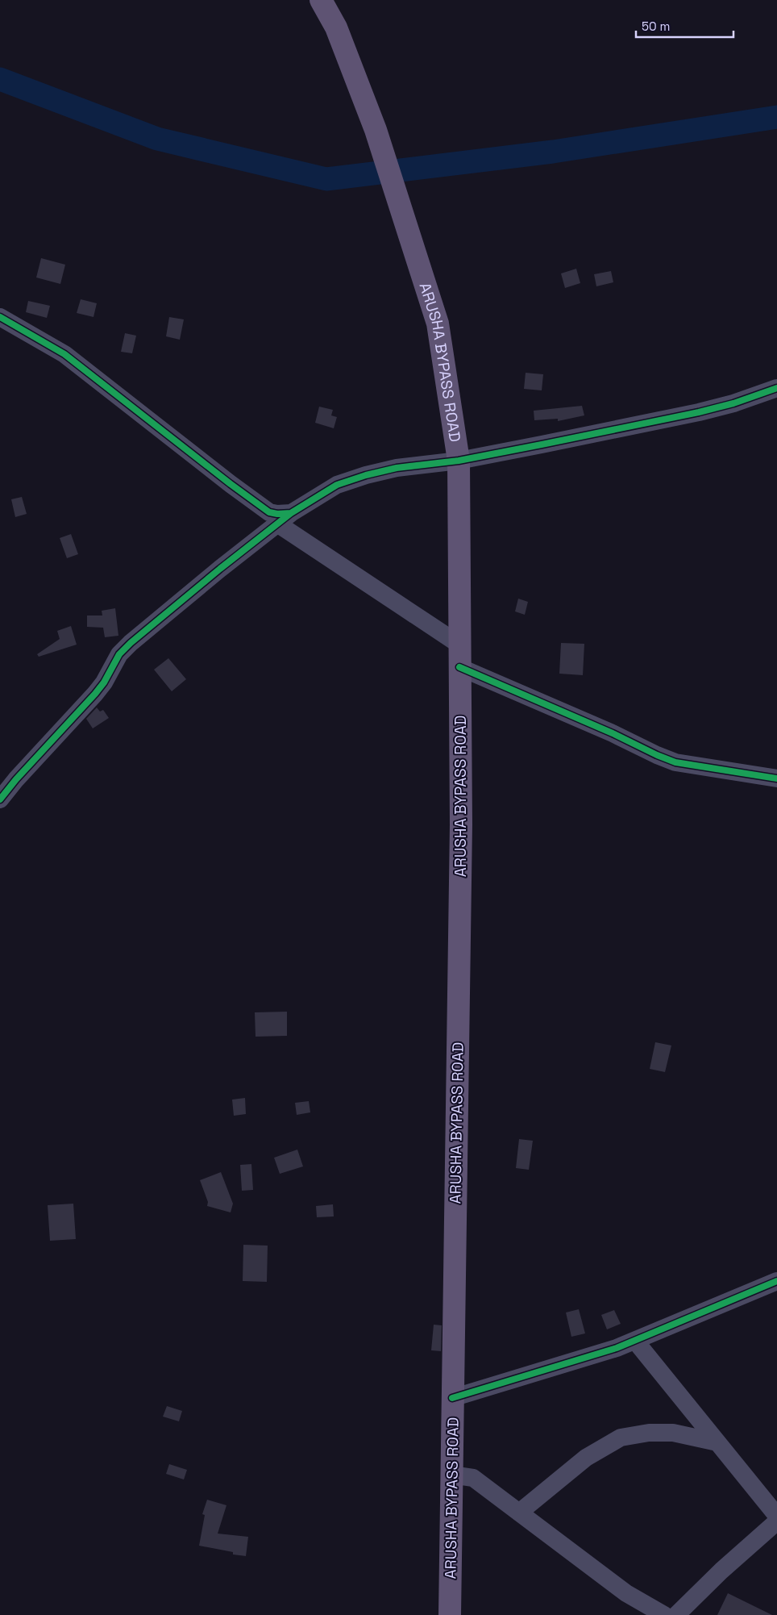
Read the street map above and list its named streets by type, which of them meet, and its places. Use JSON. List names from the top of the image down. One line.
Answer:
{"streets":{"main road":["ARUSHA BYPASS ROAD"]},"scale_bar":"50 m"}
